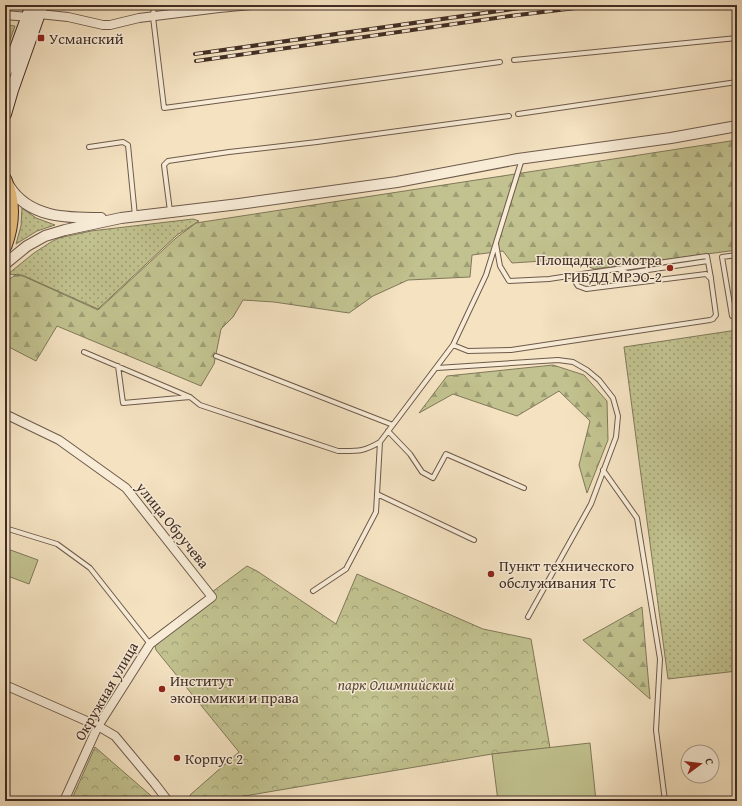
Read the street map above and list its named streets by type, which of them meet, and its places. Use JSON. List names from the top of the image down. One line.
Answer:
{"streets":{"street":["улица Обручева","Окружная улица"]},"crossings":[["улица Обручева","Окружная улица"]],"parks":["парк Олимпийский"],"places":{"transit":["Усманский"],"other":["Площадка осмотра ГИБДД МРЭО-2","Пункт технического обслуживания ТС","Институт экономики и права","Корпус 2"]},"north":"right"}
